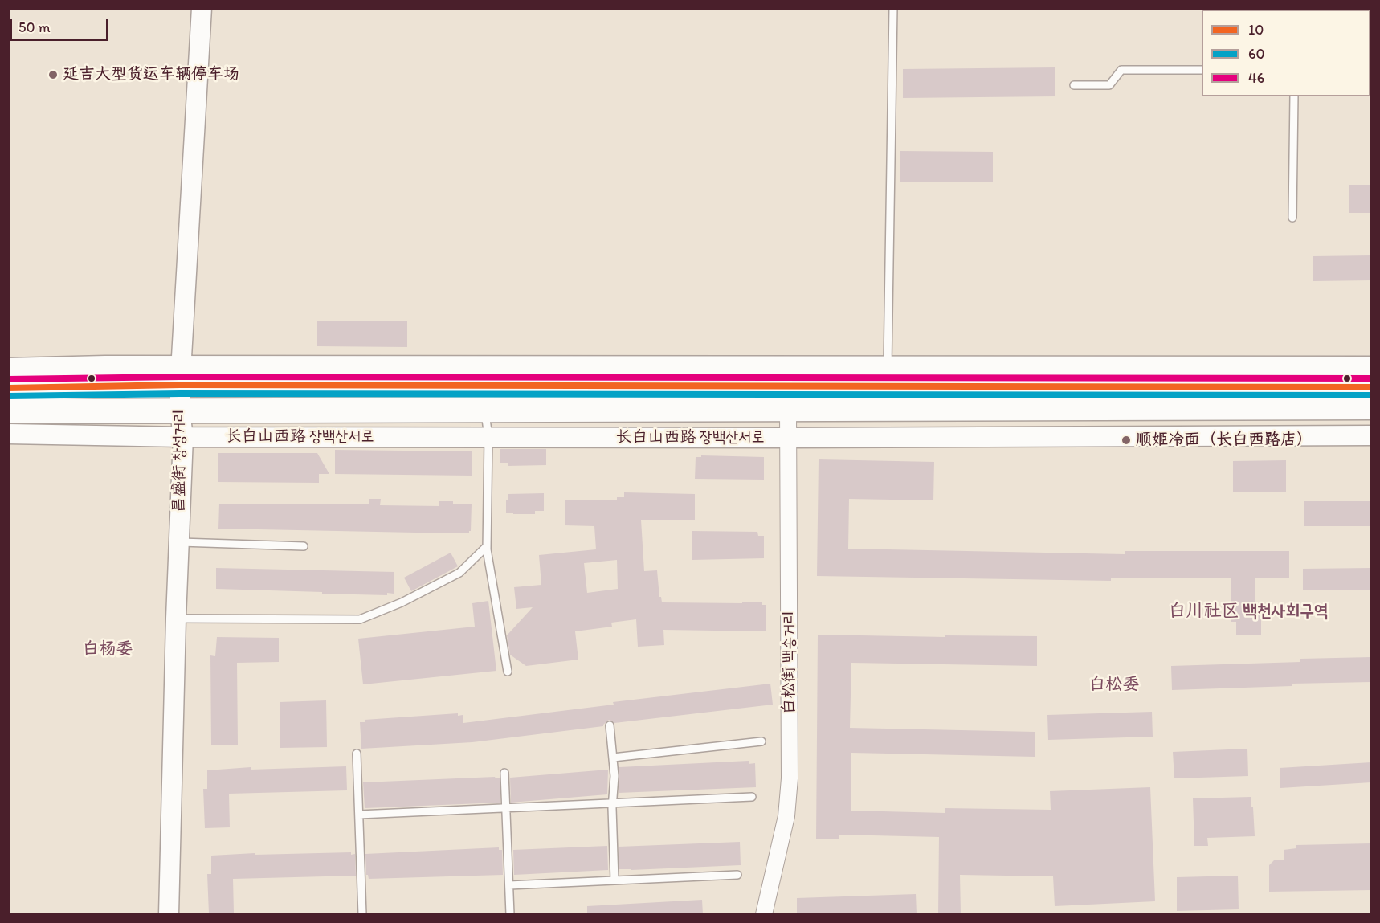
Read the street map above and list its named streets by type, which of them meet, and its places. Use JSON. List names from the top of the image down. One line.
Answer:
{"streets":{"main road":["长白山西路 장백산서로"],"street":["昌盛街 창성거리","白松街 백송거리"]},"crossings":[["长白山西路 장백산서로","昌盛街 창성거리"],["长白山西路 장백산서로","白松街 백송거리"]],"districts":["白川社区 백천사회구역","白杨委","白松委"],"places":["延吉大型货运车辆停车场","顺姬冷面（长白西路店）"],"lines":["transit line 46","transit line 10","transit line 60"],"legend":["10","60","46"],"scale_bar":"50 m"}
